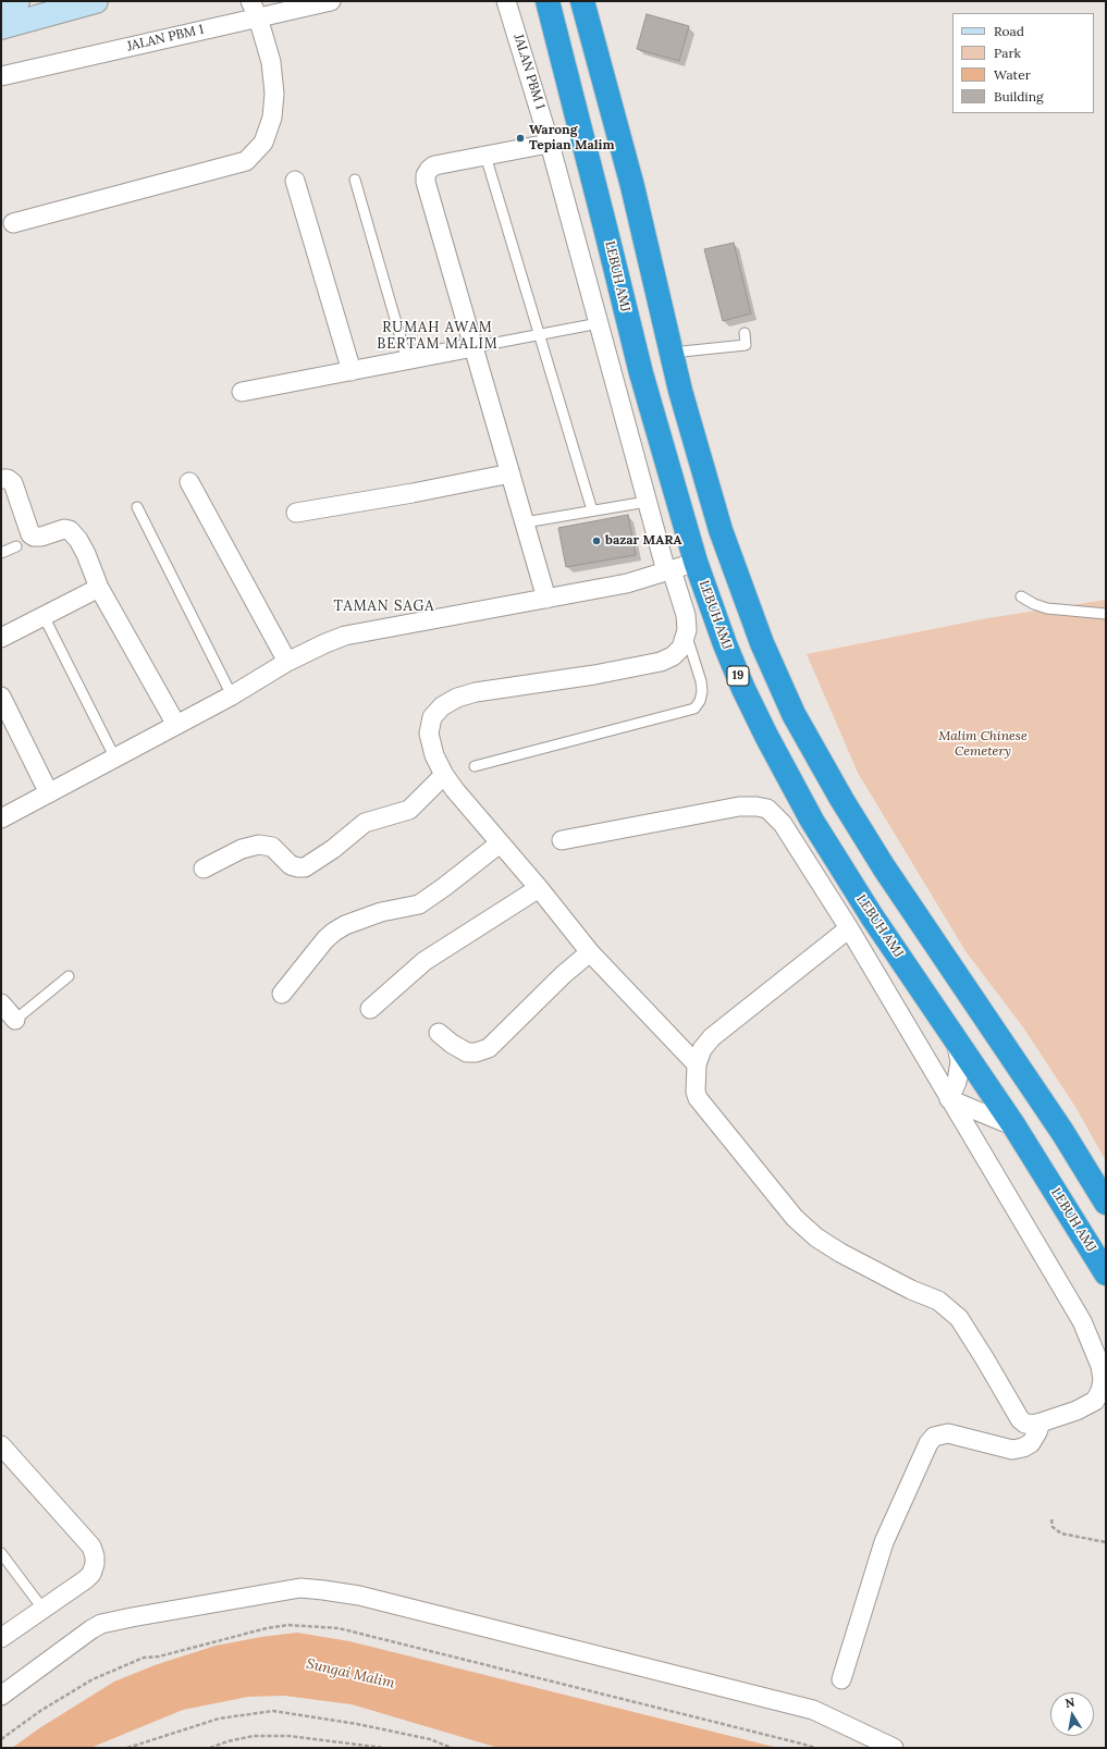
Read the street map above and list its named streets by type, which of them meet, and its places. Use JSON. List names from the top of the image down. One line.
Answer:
{"streets":{"highway":["LEBUH AMJ","19"],"street":["JALAN PBM 1"]},"districts":["RUMAH AWAM BERTAM MALIM","TAMAN SAGA"],"water":["Sungai Malim"],"parks":["Malim Chinese Cemetery"],"places":["Warong Tepian Malim","bazar MARA"],"legend":["Road","Park","Water","Building"],"north":"top"}
